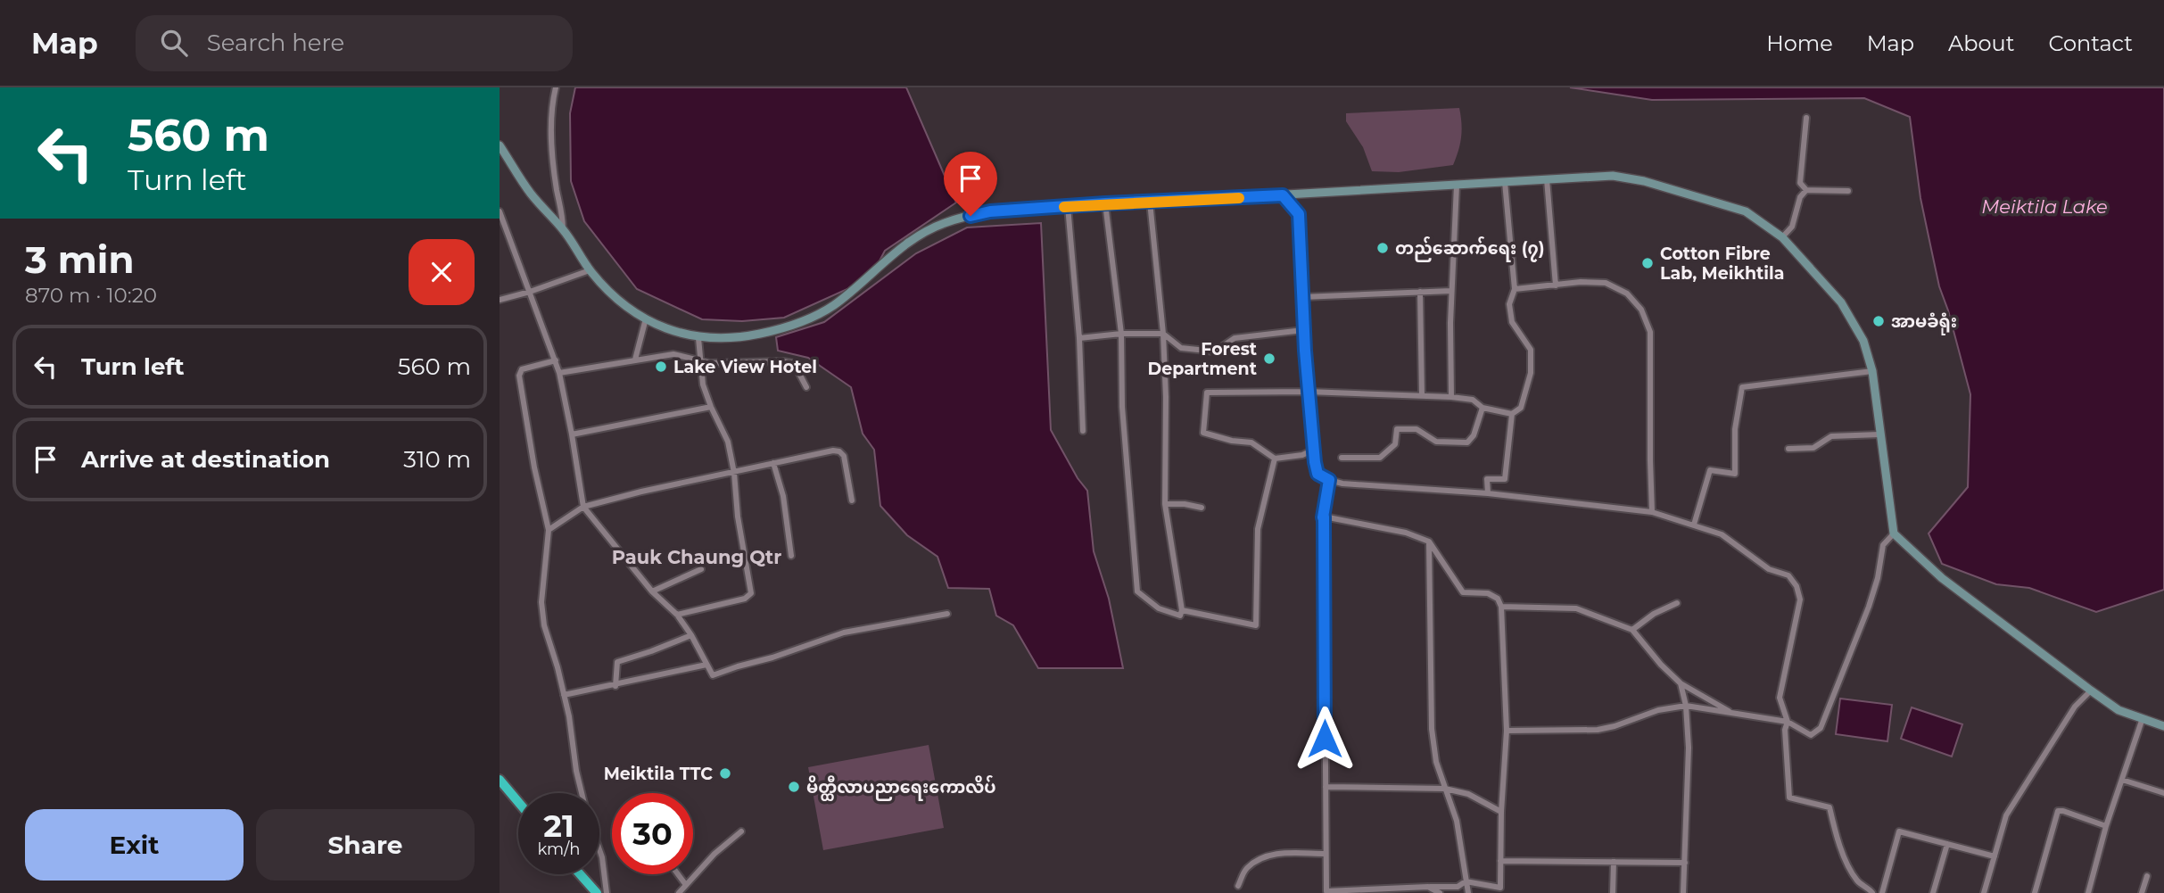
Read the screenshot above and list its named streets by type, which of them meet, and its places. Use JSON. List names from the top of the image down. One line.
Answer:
{"districts":["Pauk Chaung Qtr"],"water":["Meiktila Lake"],"places":["တည်ဆောက်ရေး (၇)","Cotton Fibre Lab, Meikhtila","အာမခံရုံး","Forest Department","Lake View Hotel","Meiktila TTC","မိတ္ထီလာပညာရေးကောလိပ်"],"page":{"header":"Map","search":"Search here","nav":["Home","Map","About","Contact"],"turn":["560 m","Turn left"],"heading":["3 min","870 m · 10:20"],"list":[{"name":"Turn left","value":"560 m"},{"name":"Arrive at destination","value":"310 m"}],"speed":"21 km/h","limit":"30","buttons":["Exit","Share"]}}
